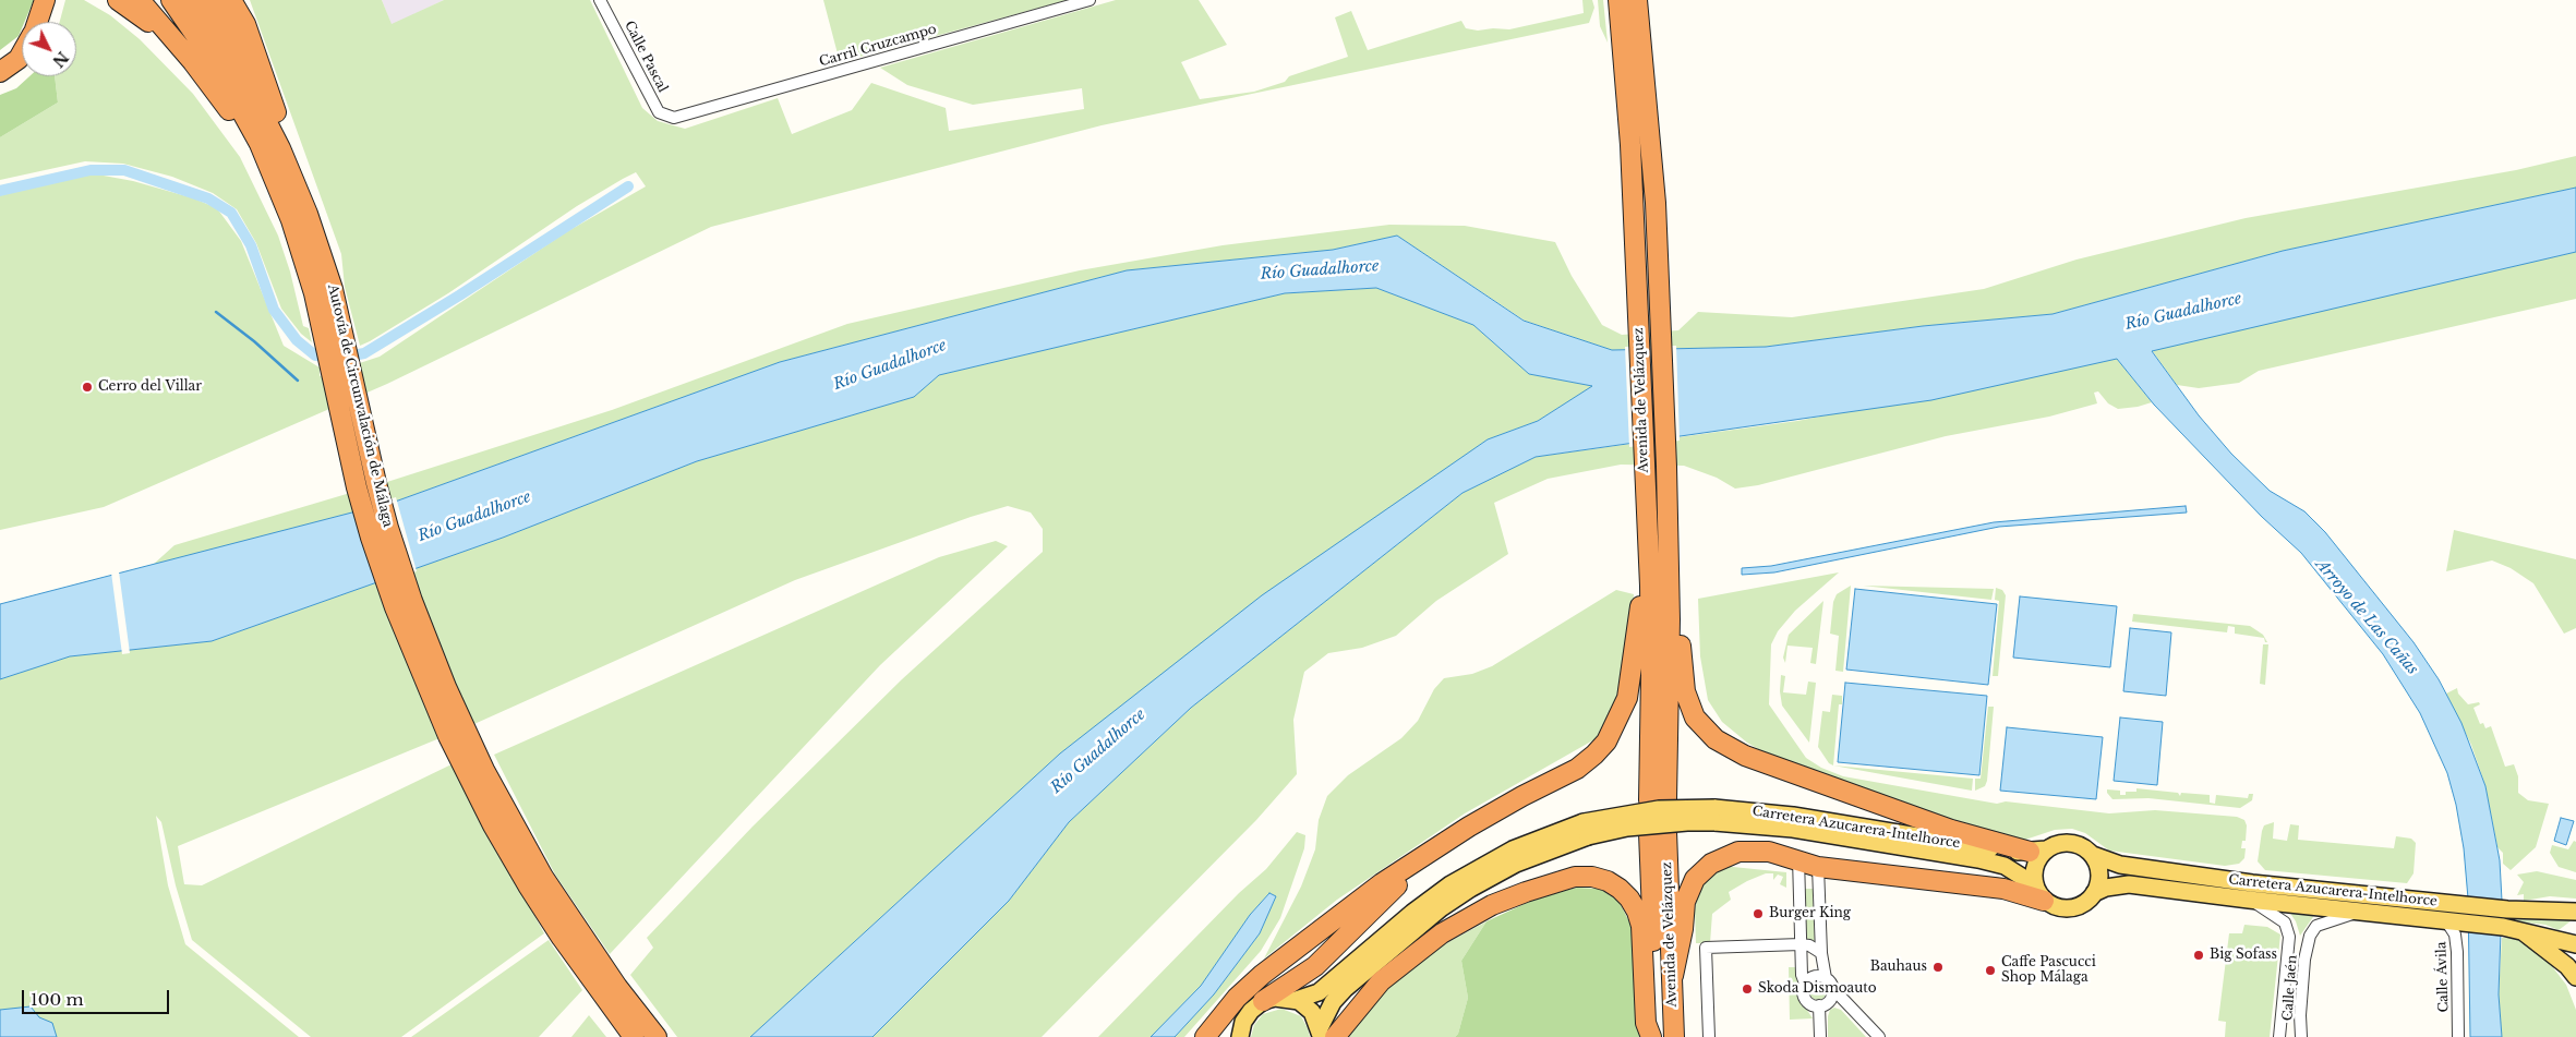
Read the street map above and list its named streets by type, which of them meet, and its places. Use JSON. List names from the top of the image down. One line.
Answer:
{"streets":{"highway":["Avenida de Velázquez","Autovía de Circunvalación de Málaga"],"main road":["Carretera Azucarera-Intelhorce"],"street":["Carril Cruzcampo","Calle Pascal","Calle Ávila","Calle Jaén"]},"crossings":[["Carril Cruzcampo","Calle Pascal"],["Avenida de Velázquez","Carretera Azucarera-Intelhorce"],["Carretera Azucarera-Intelhorce","Calle Ávila"],["Carretera Azucarera-Intelhorce","Calle Jaén"]],"water":["Río Guadalhorce","Arroyo de Las Cañas"],"places":["Cerro del Villar","Burger King","Big Sofass","Bauhaus","Caffe Pascucci Shop Málaga","Skoda Dismoauto"],"scale_bar":"100 m","north":"bottom right"}
